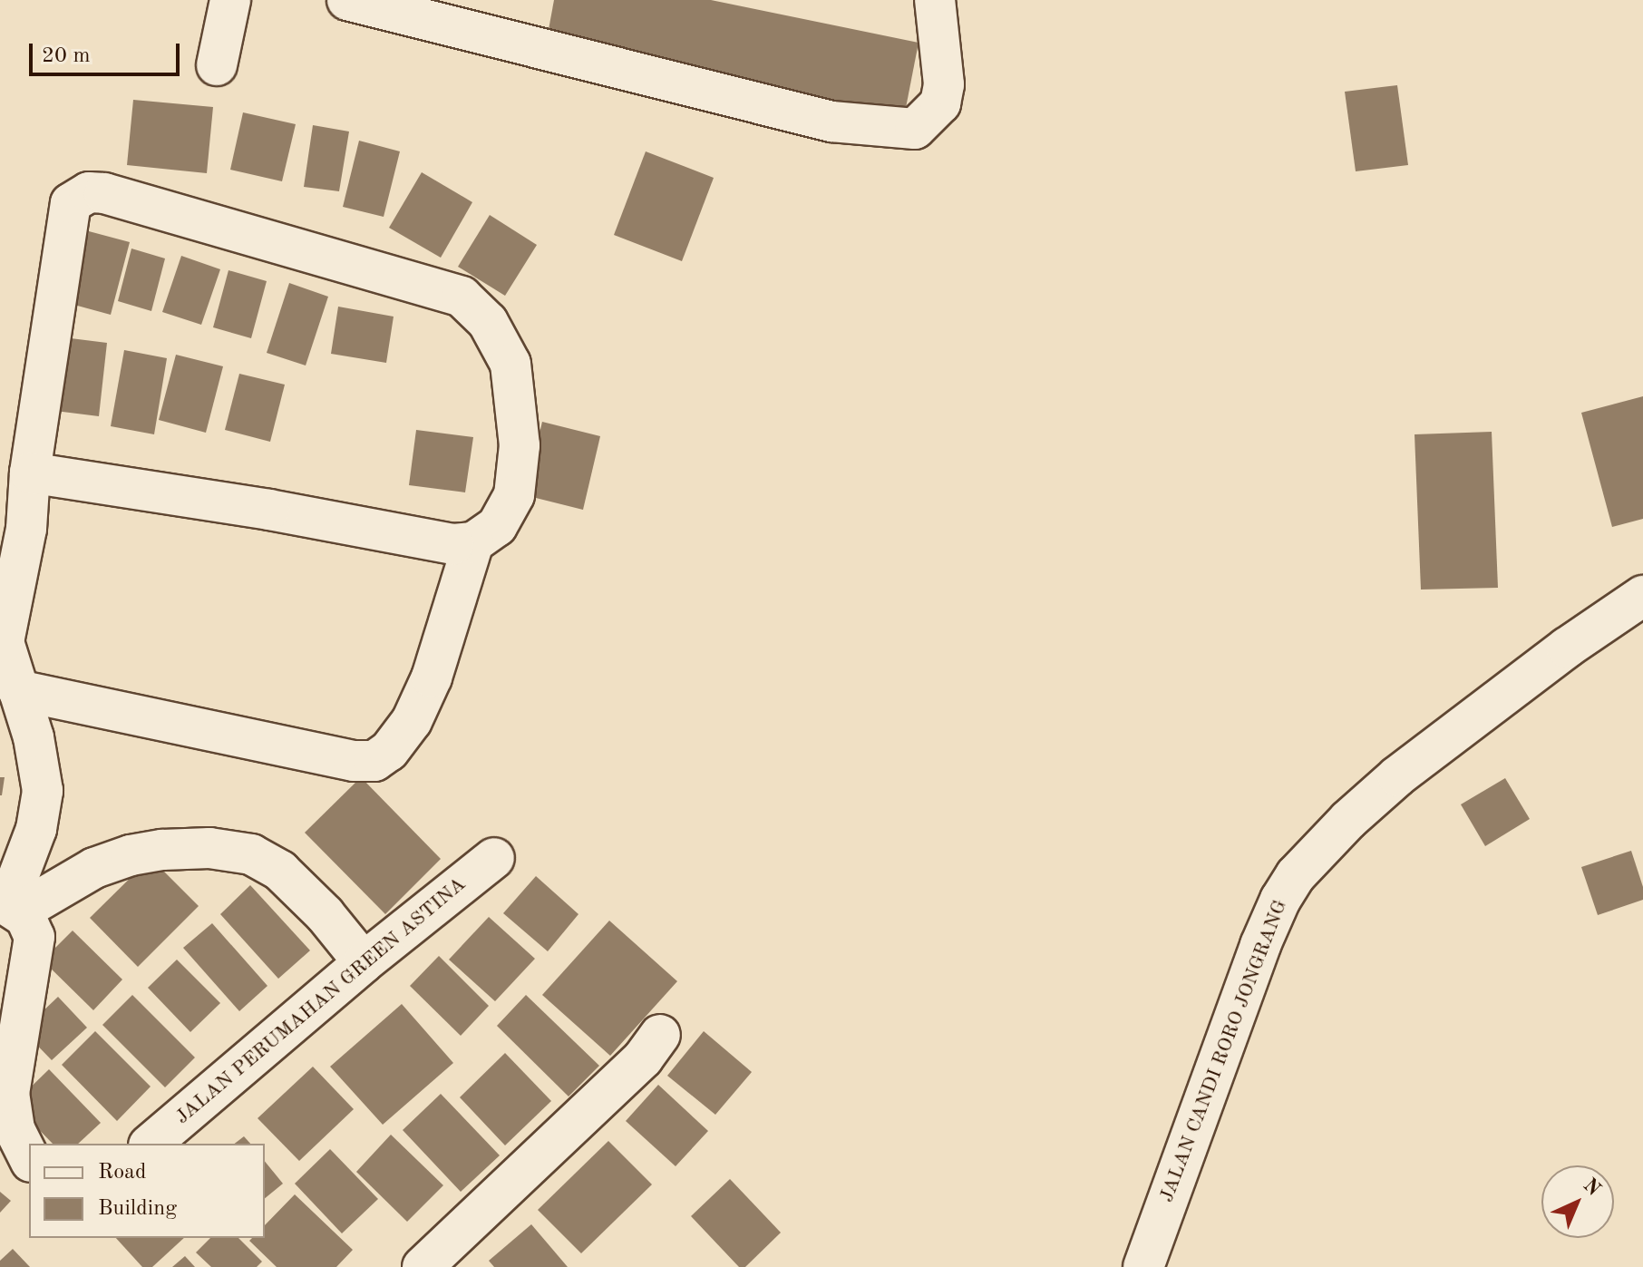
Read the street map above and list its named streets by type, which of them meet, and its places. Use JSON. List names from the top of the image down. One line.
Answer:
{"streets":{"street":["JALAN PERUMAHAN GREEN ASTINA","JALAN CANDI RORO JONGRANG"]},"legend":["Road","Building"],"scale_bar":"20 m","north":"top right"}
